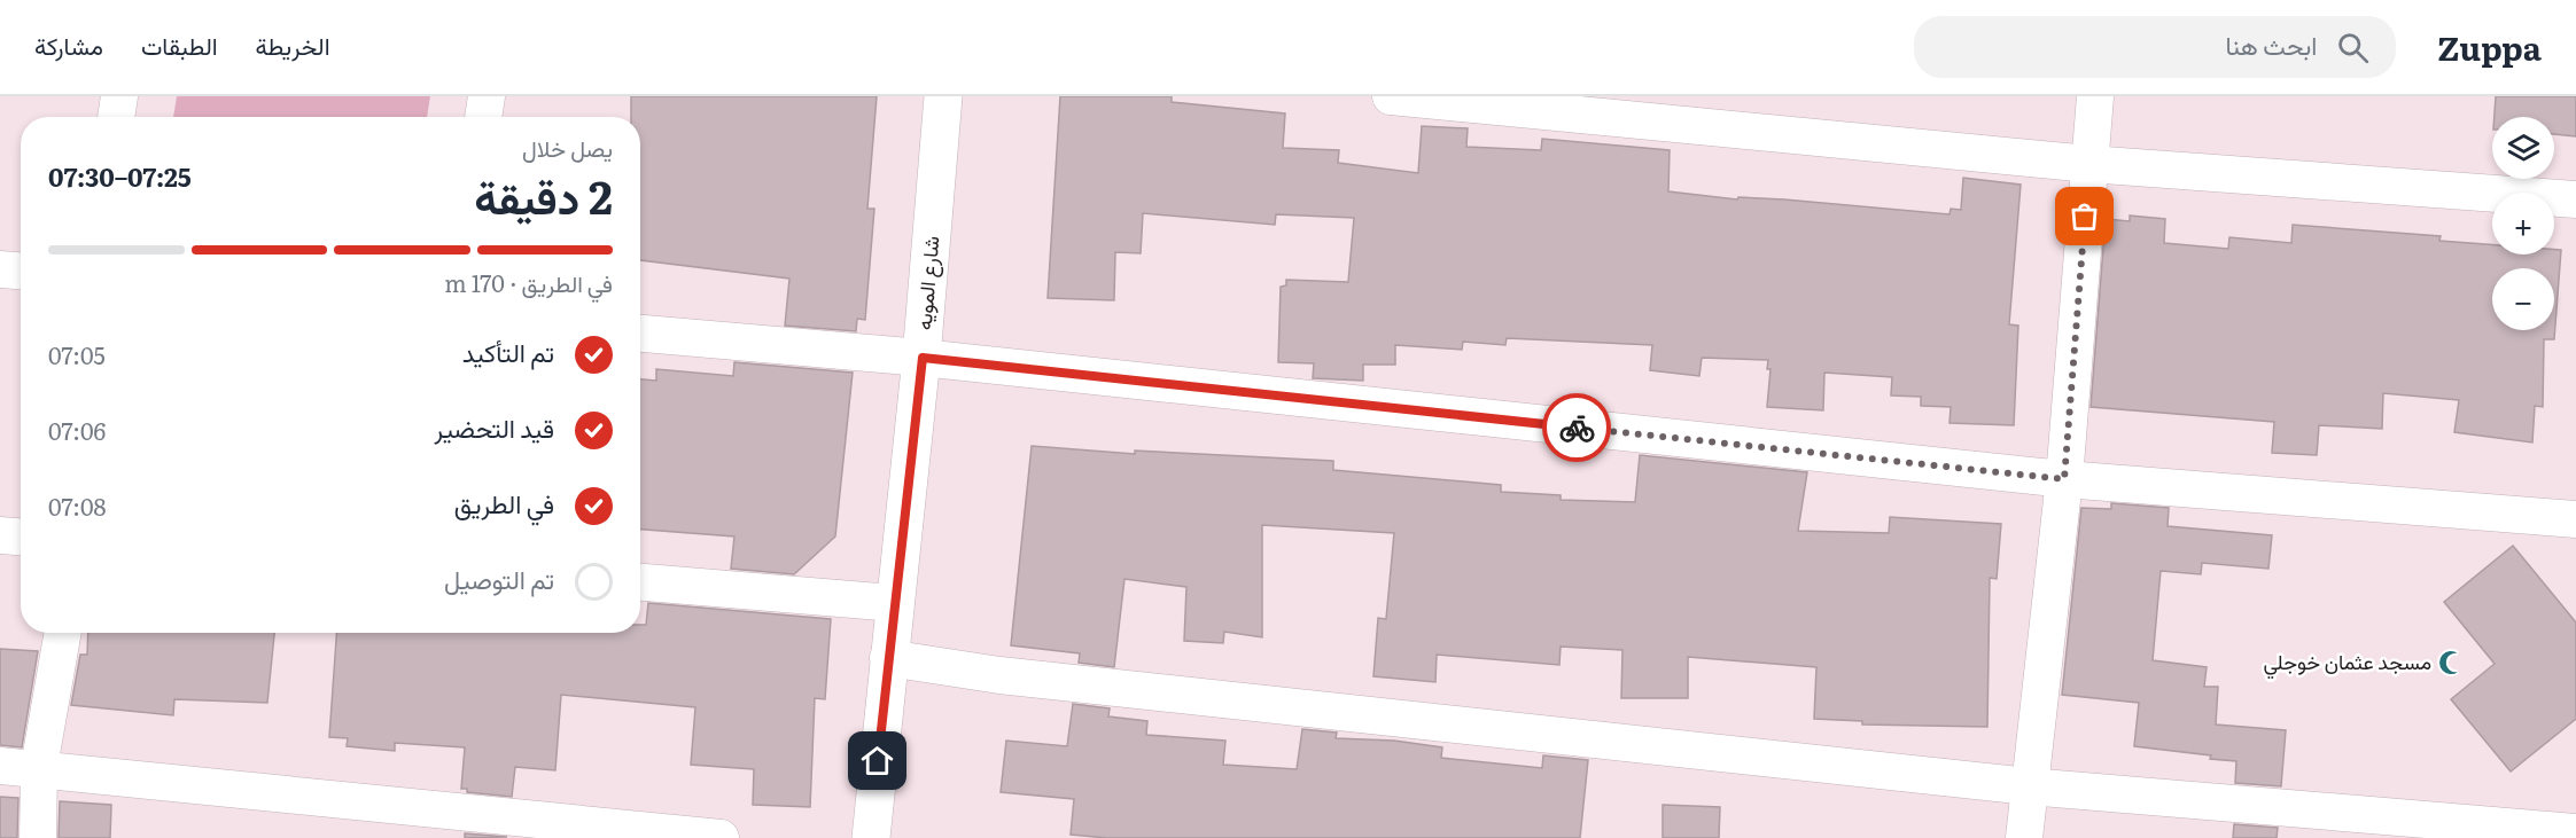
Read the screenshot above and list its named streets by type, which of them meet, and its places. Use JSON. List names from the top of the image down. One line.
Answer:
{"streets":{"street":["شارع المويه"]},"places":{"mosque":["مسجد عثمان خوجلي"]},"page":{"header":"Zuppa","search":"ابحث هنا","nav":["الخريطة","الطبقات","مشاركة"],"map_buttons":["+","−"],"heading":["2 دقيقة","يصل خلال","07:25–07:30"],"bar":"في الطريق · 170 m","list":[["تم التأكيد","07:05"],["قيد التحضير","07:06"],["في الطريق","07:08"],"تم التوصيل"]}}
